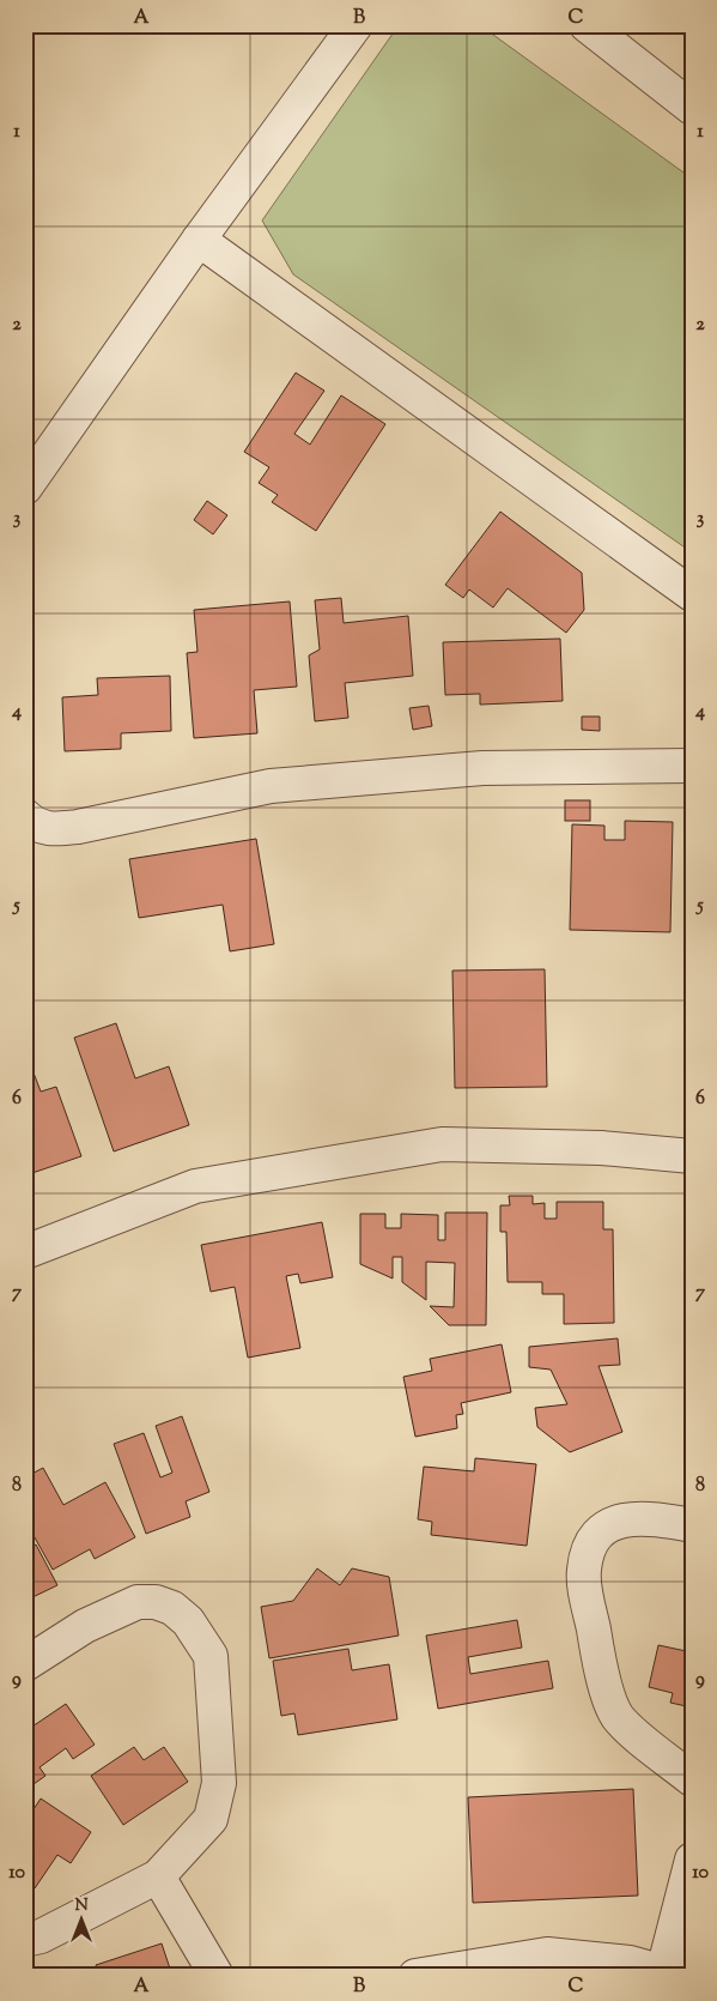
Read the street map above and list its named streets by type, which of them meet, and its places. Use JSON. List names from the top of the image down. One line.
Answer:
{"north":"top","grid":{"columns":["A","B","C"],"rows":["1","2","3","4","5","6","7","8","9","10"]}}
